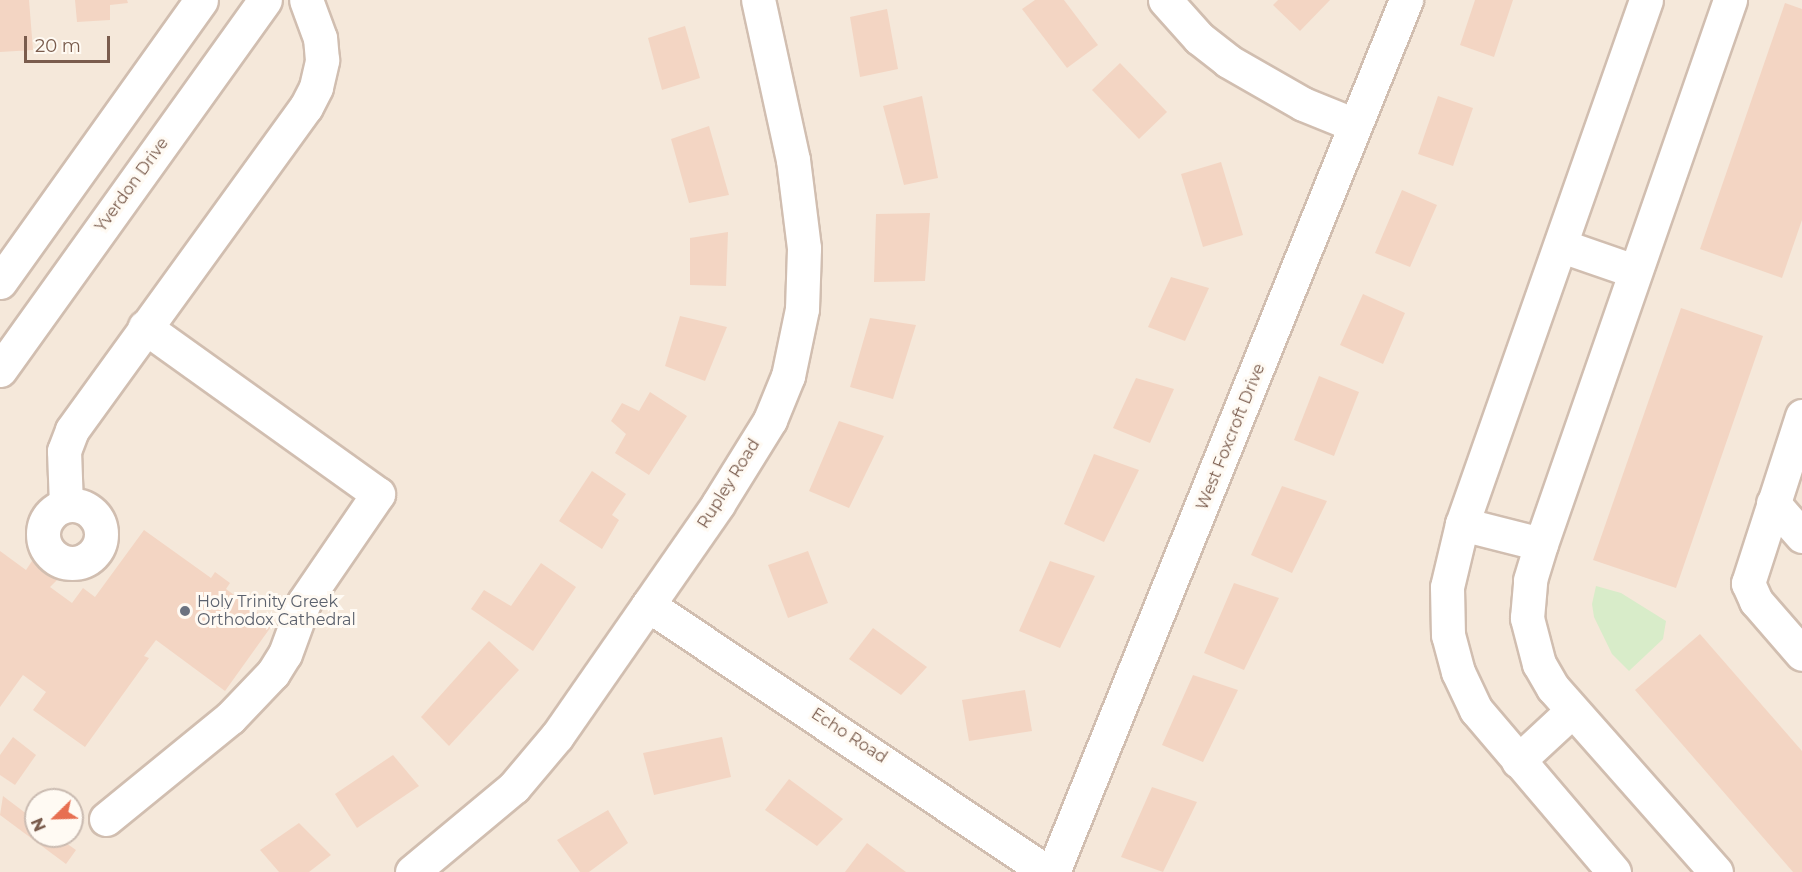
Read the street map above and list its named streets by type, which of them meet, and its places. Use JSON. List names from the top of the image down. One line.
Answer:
{"streets":{"street":["Yverdon Drive","West Foxcroft Drive","Rupley Road","Echo Road"]},"crossings":[["Rupley Road","Echo Road"]],"places":["Holy Trinity Greek Orthodox Cathedral"],"scale_bar":"20 m","north":"bottom left"}
